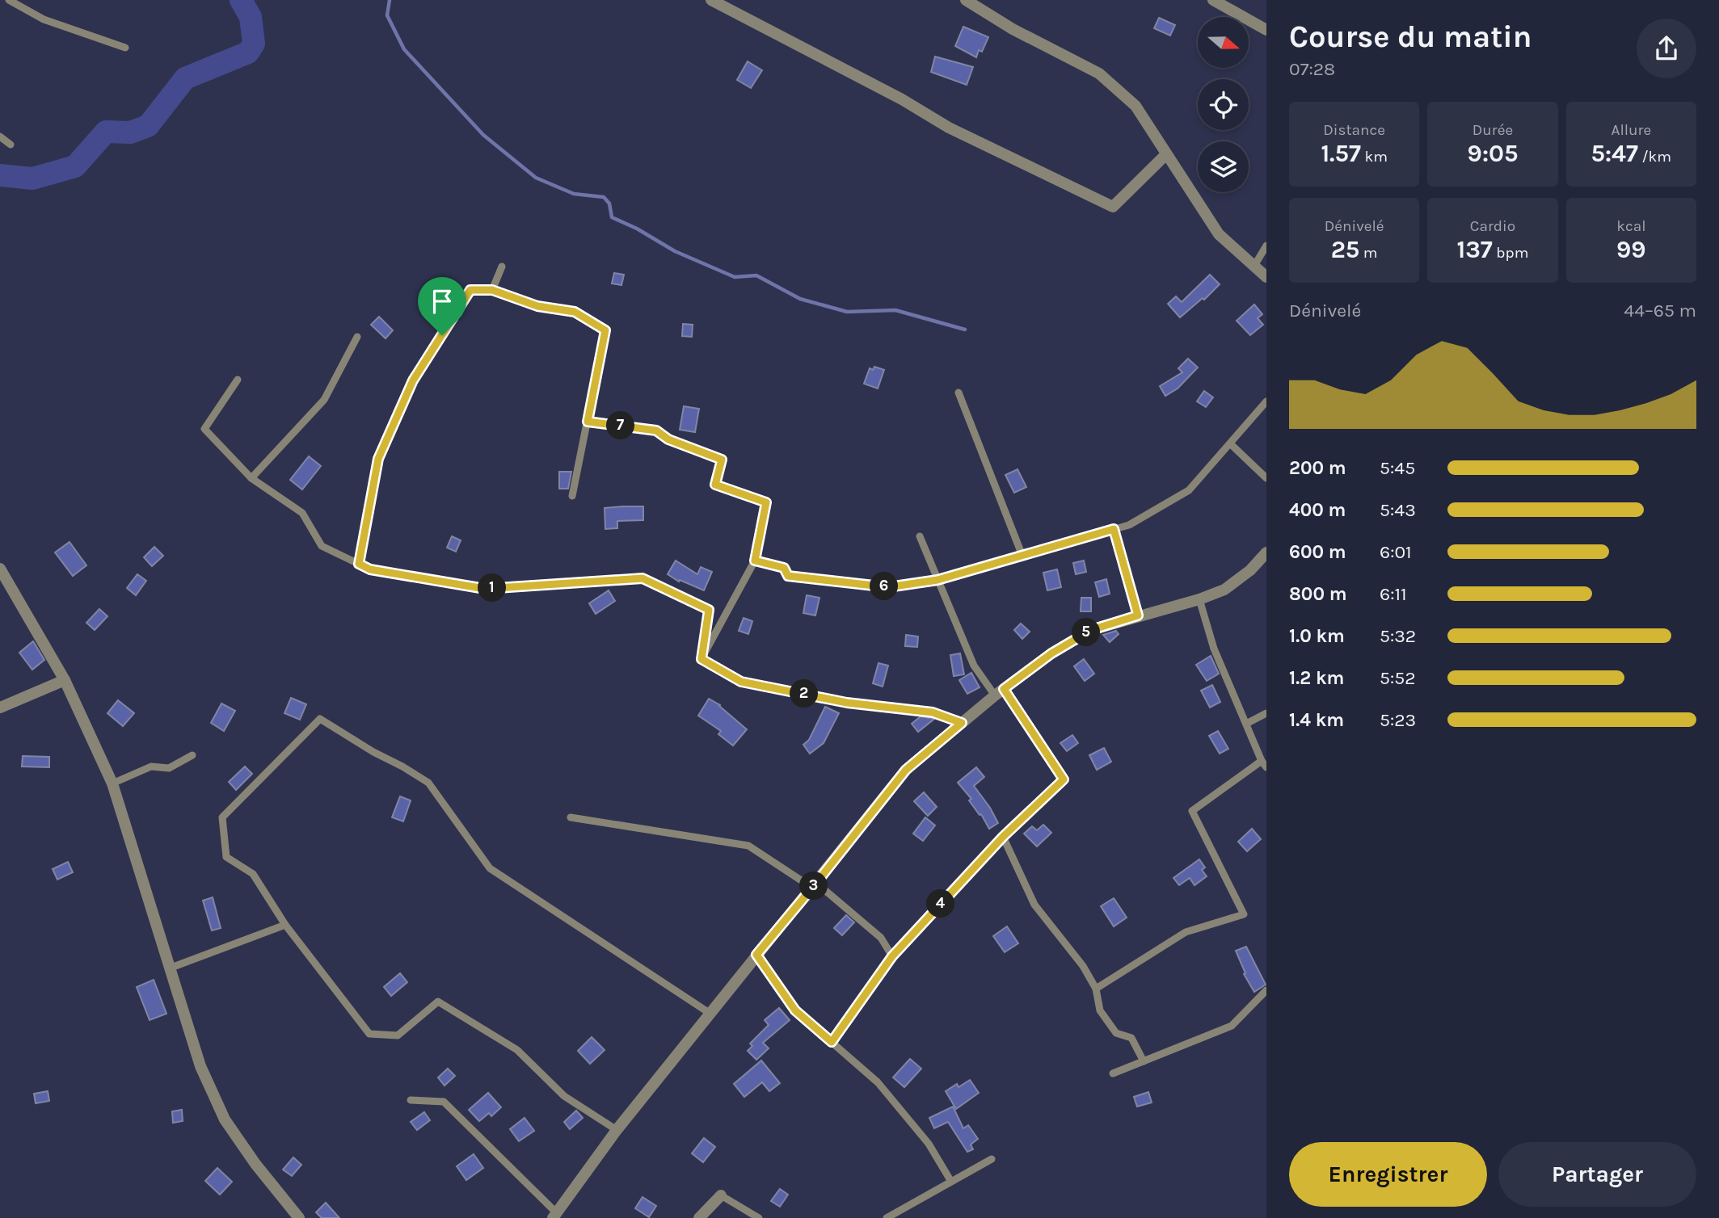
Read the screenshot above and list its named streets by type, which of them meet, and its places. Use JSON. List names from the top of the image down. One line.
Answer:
{"north":"right","page":{"heading":["Course du matin","07:28"],"stats":[["Distance","1.57 km"],["Durée","9:05"],["Allure","5:47 /km"],["Dénivelé","25 m"],["Cardio","137 bpm"],["kcal","99"]],"chart":["Dénivelé","44–65 m"],"pins":["7","6","1","5","2","3","4"],"list":[{"name":"200 m","note":"5:45"},{"name":"400 m","note":"5:43"},{"name":"600 m","note":"6:01"},{"name":"800 m","note":"6:11"},{"name":"1.0 km","note":"5:32"},{"name":"1.2 km","note":"5:52"},{"name":"1.4 km","note":"5:23"}],"buttons":["Enregistrer","Partager"]}}
